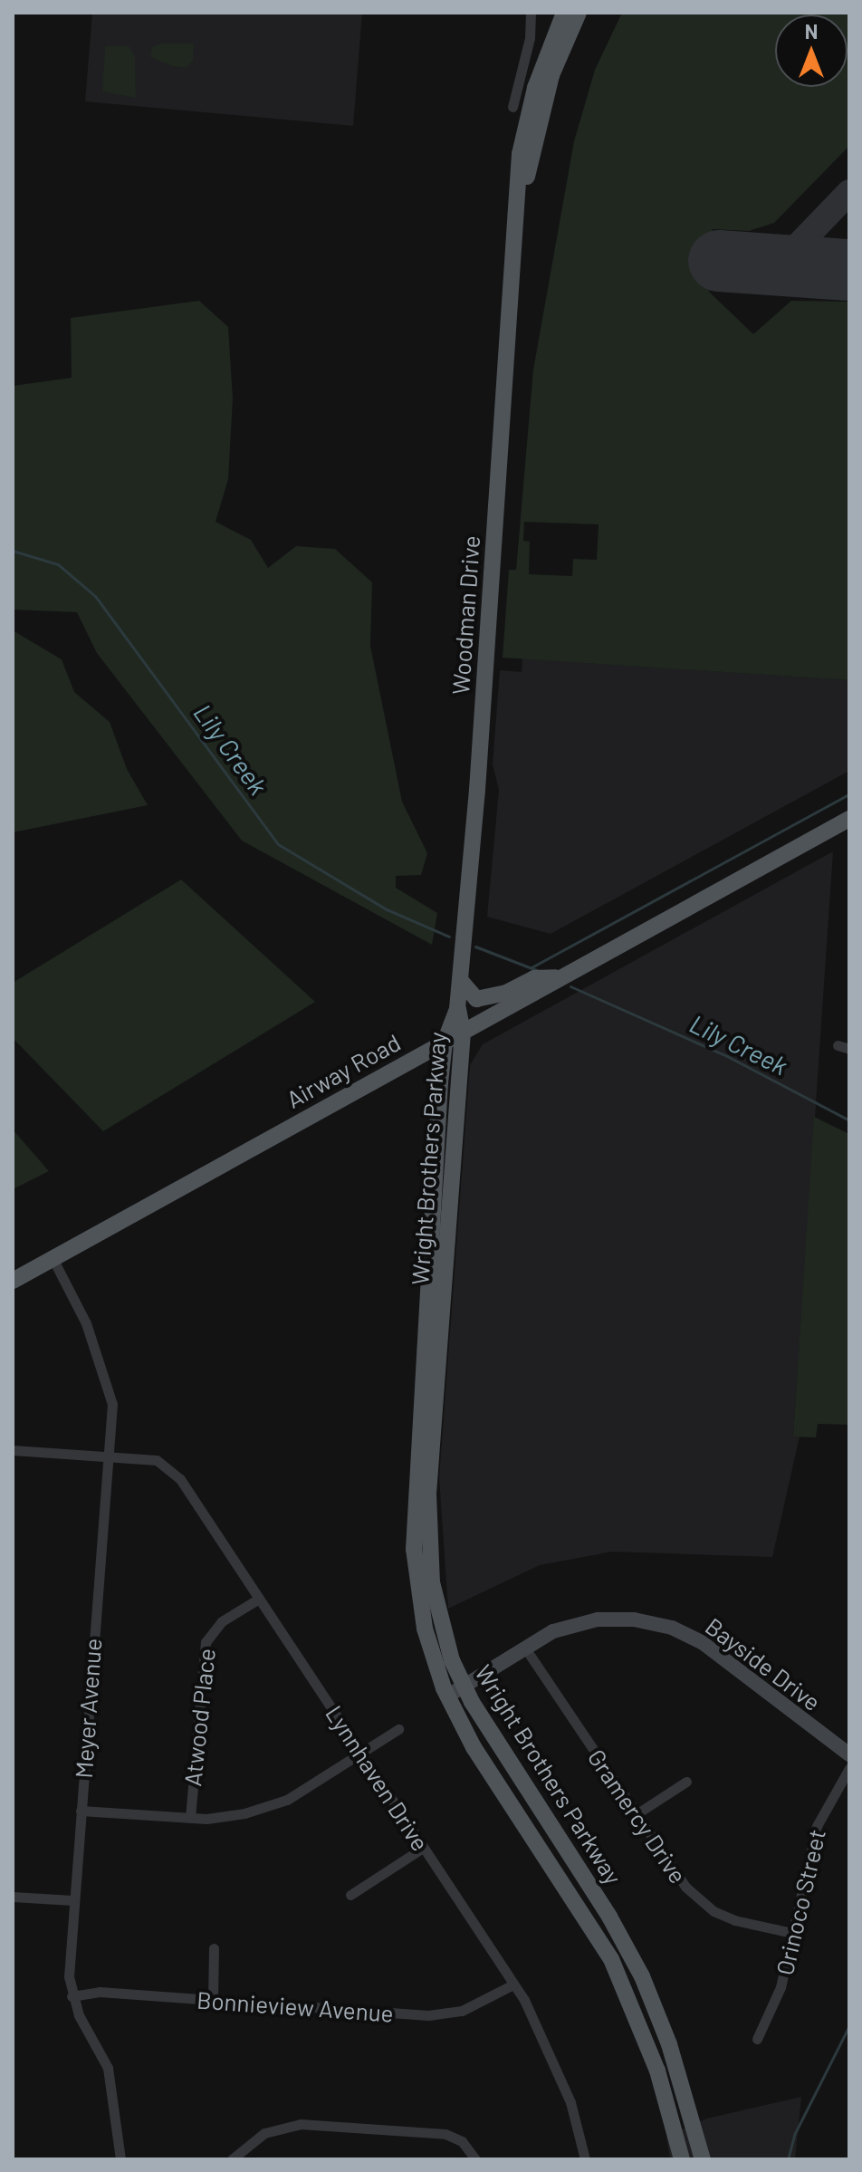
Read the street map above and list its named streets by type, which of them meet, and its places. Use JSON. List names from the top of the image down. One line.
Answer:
{"streets":{"main road":["Woodman Drive","Airway Road","Wright Brothers Parkway"],"street":["Bayside Drive","Meyer Avenue","Atwood Place","Lynnhaven Drive","Gramercy Drive","Orinoco Street","Bonnieview Avenue"]},"crossings":[["Woodman Drive","Wright Brothers Parkway"],["Airway Road","Wright Brothers Parkway"],["Airway Road","Meyer Avenue"],["Wright Brothers Parkway","Bayside Drive"],["Bayside Drive","Gramercy Drive"],["Meyer Avenue","Lynnhaven Drive"],["Meyer Avenue","Bonnieview Avenue"],["Atwood Place","Lynnhaven Drive"],["Lynnhaven Drive","Bonnieview Avenue"],["Gramercy Drive","Orinoco Street"]],"water":["Lily Creek"],"north":"top"}
